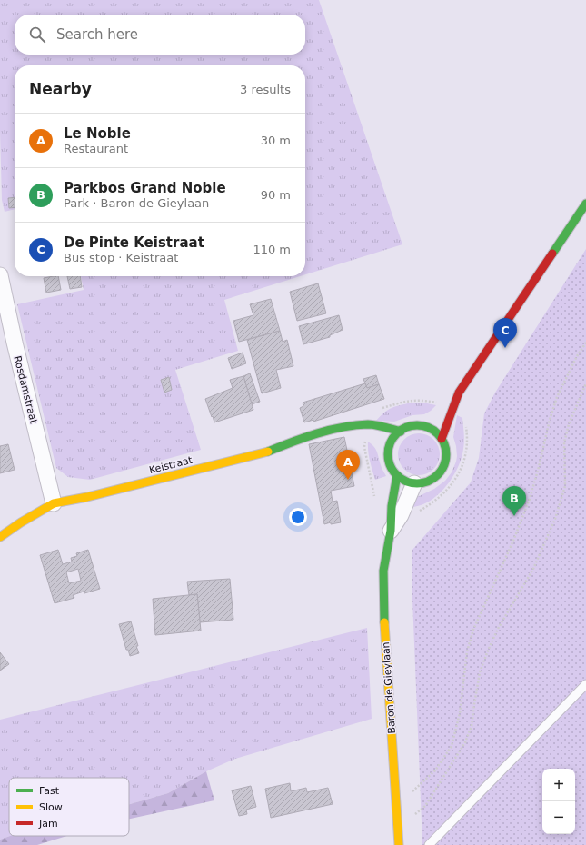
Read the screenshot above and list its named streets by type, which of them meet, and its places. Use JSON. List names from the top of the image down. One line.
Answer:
{"streets":{"street":["Rosdamstraat","Keistraat","Baron de Gieylaan"]},"crossings":[["Rosdamstraat","Keistraat"],["Keistraat","Baron de Gieylaan"]],"legend":["Fast","Slow","Jam"],"page":{"search":"Search here","heading":["Nearby","3 results"],"list":[{"mark":"A","name":"Le Noble","note":"Restaurant","value":"30 m"},{"mark":"B","name":"Parkbos Grand Noble","note":"Park · Baron de Gieylaan","value":"90 m"},{"mark":"C","name":"De Pinte Keistraat","note":"Bus stop · Keistraat","value":"110 m"}],"pins":["C","A","B"],"map_buttons":["+","−"]}}
